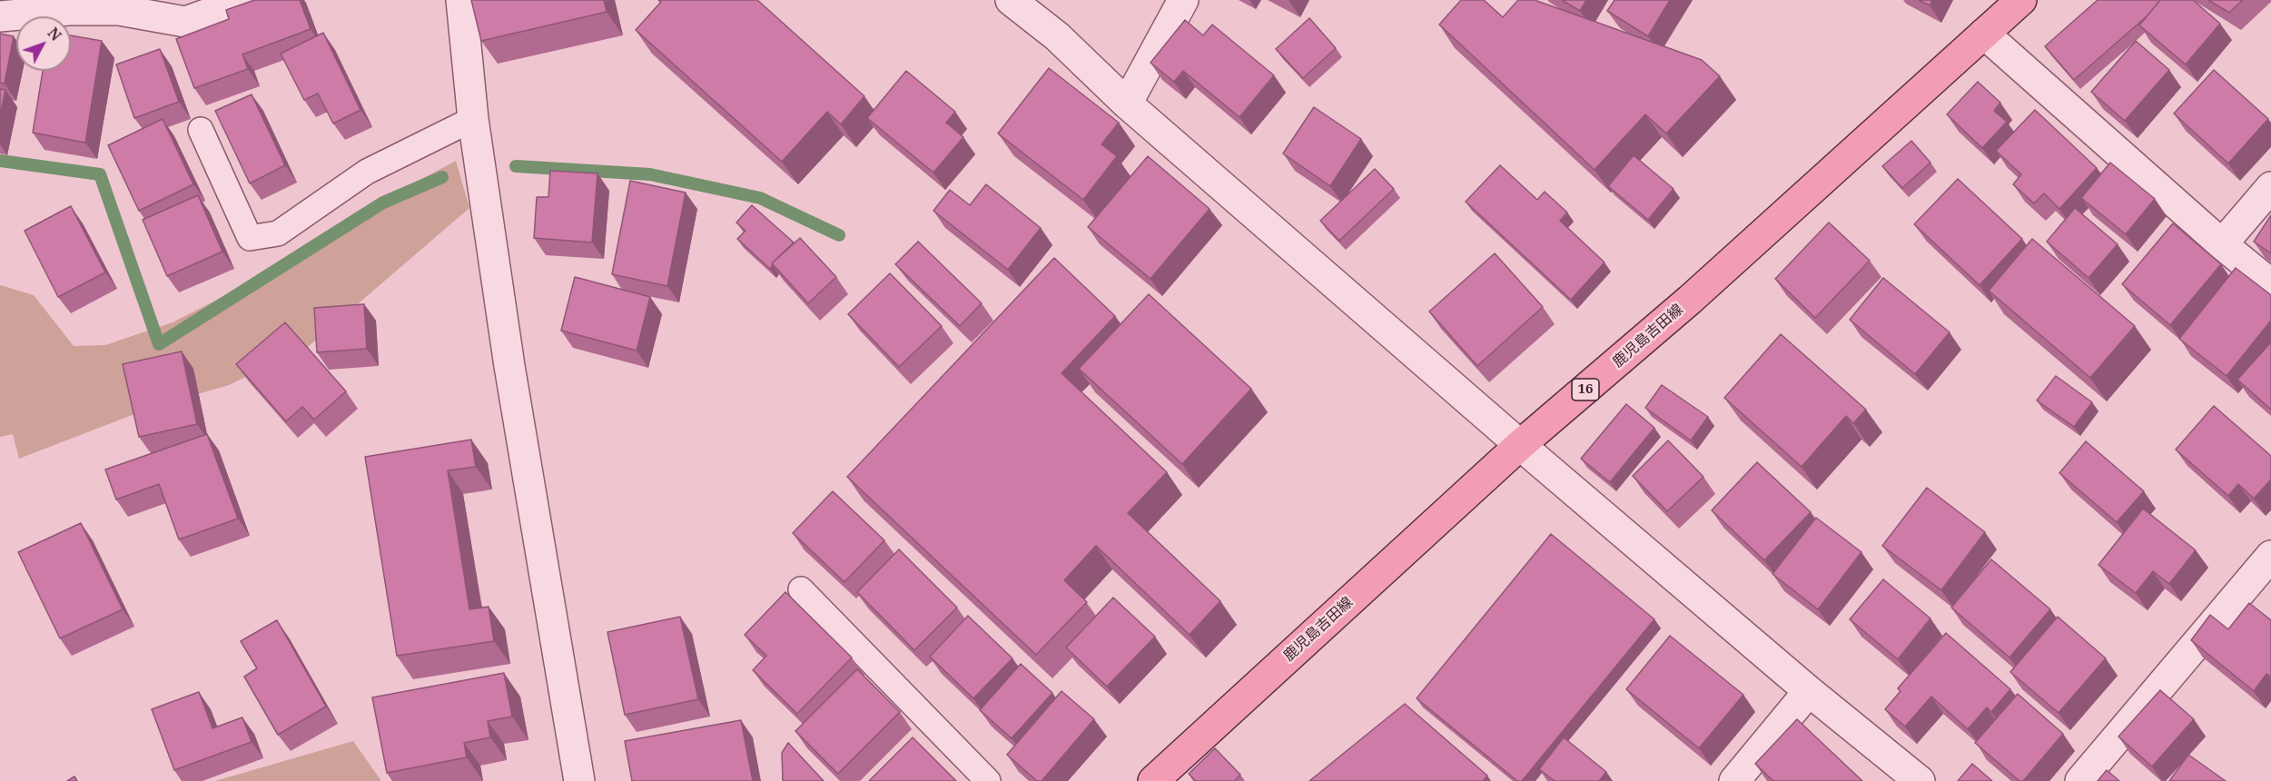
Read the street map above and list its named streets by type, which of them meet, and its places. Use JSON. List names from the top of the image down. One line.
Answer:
{"streets":{"main road":["鹿児島吉田線","16"]},"north":"top right"}
